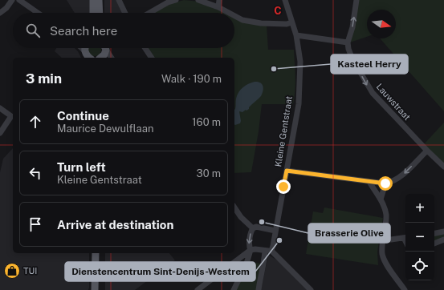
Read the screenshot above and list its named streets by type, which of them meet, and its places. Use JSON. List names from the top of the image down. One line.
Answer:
{"streets":{"street":["Lauwstraat","Kleine Gentstraat"]},"one_way":["Lauwstraat"],"places":{"other":["Kasteel Herry","Brasserie Olive","Dienstencentrum Sint-Denijs-Westrem"],"shop":["TUI"]},"north":"right","page":{"search":"Search here","heading":["3 min","Walk · 190 m"],"list":[["Continue","Maurice Dewulflaan","160 m"],["Turn left","Kleine Gentstraat","30 m"],"Arrive at destination"],"map_buttons":["+","−"]},"grid":{"columns":["C"]}}
